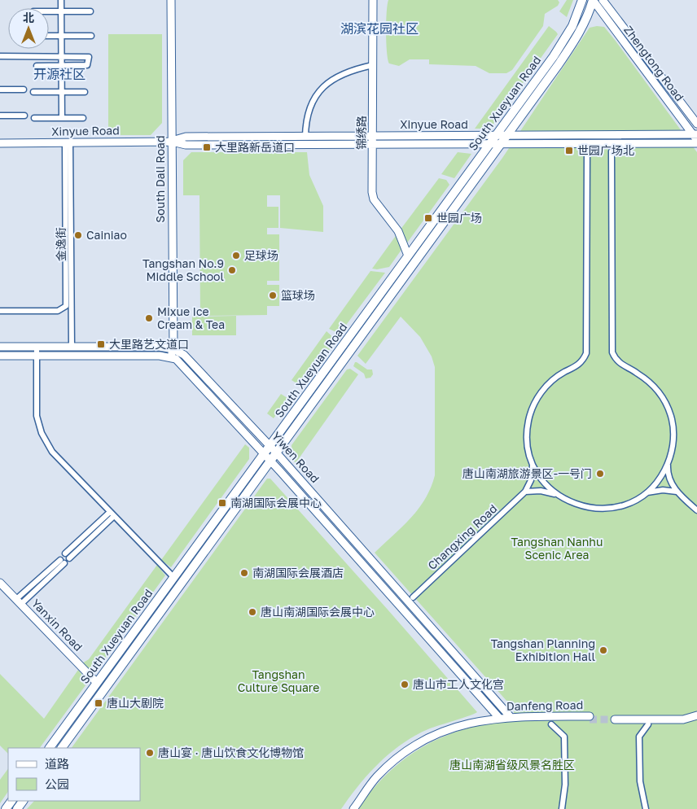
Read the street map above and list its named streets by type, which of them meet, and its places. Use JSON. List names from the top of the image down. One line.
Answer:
{"streets":{"main road":["Zhengtong Road","South Xueyuan Road","Xinyue Road","锦绣路","South Dali Road","Yiwen Road","Yanxin Road","Danfeng Road"],"street":["金逸街","Changxing Road"]},"crossings":[["Zhengtong Road","South Xueyuan Road"],["Zhengtong Road","Xinyue Road"],["South Xueyuan Road","Xinyue Road"],["South Xueyuan Road","锦绣路"],["South Xueyuan Road","Yiwen Road"],["South Xueyuan Road","Yanxin Road"],["Xinyue Road","锦绣路"],["Xinyue Road","South Dali Road"],["Xinyue Road","金逸街"],["South Dali Road","Yiwen Road"],["金逸街","Yiwen Road"],["Yiwen Road","Changxing Road"],["Yiwen Road","Danfeng Road"]],"districts":["湖滨花园社区","开源社区"],"parks":["Tangshan Nanhu Scenic Area","Tangshan Culture Square","唐山南湖省级风景名胜区"],"places":{"transit":["大里路新岳道口","世园广场北","世园广场","大里路艺文道口","南湖国际会展中心","唐山大剧院"],"other":["Cainiao","足球场","Tangshan No.9 Middle School","篮球场","Mixue Ice Cream & Tea","唐山南湖旅游景区-一号门","南湖国际会展酒店","唐山南湖国际会展中心","Tangshan Planning Exhibition Hall","唐山市工人文化宫","唐山宴 · 唐山饮食文化博物馆"]},"legend":["道路","公园"],"north":"top"}
